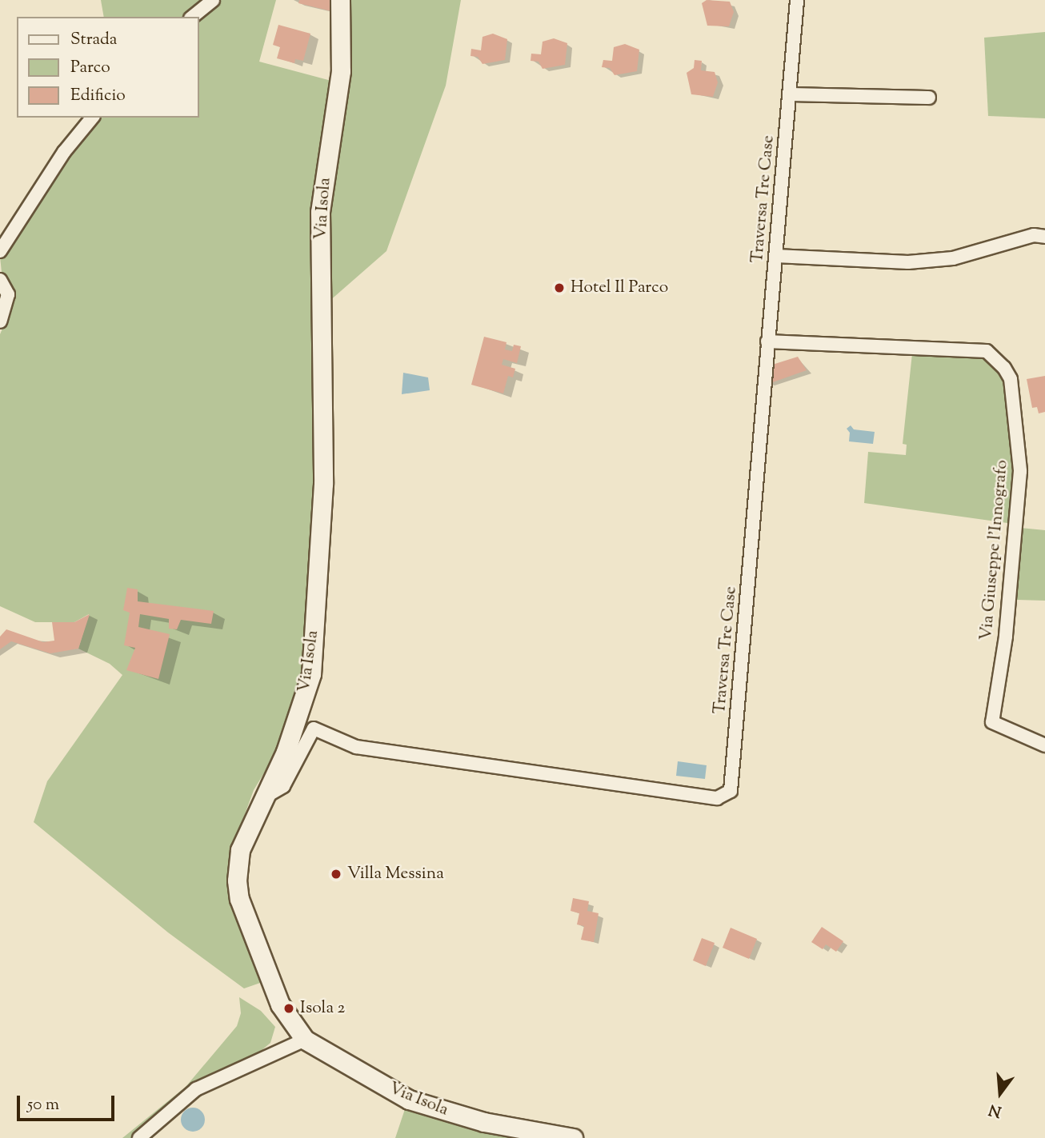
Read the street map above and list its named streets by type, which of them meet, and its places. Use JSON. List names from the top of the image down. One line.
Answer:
{"streets":{"street":["Traversa Tre Case","Via Isola","Via Giuseppe l'Innografo"]},"crossings":[["Traversa Tre Case","Via Isola"],["Traversa Tre Case","Via Giuseppe l'Innografo"]],"places":["Hotel Il Parco","Villa Messina","Isola 2"],"legend":["Strada","Parco","Edificio"],"scale_bar":"50 m","north":"bottom"}
